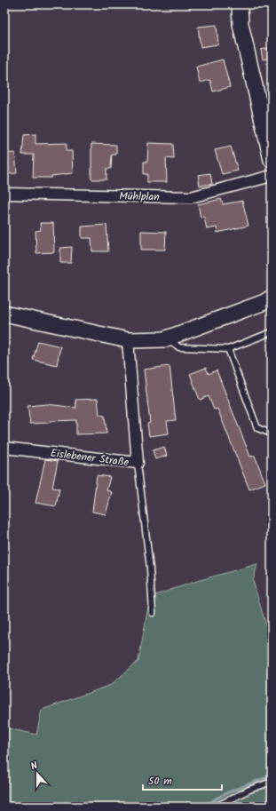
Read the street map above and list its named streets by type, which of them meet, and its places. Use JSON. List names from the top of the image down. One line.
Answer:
{"streets":{"street":["Mühlplan","Eislebener Straße"]},"scale_bar":"50 m","north":"top"}
